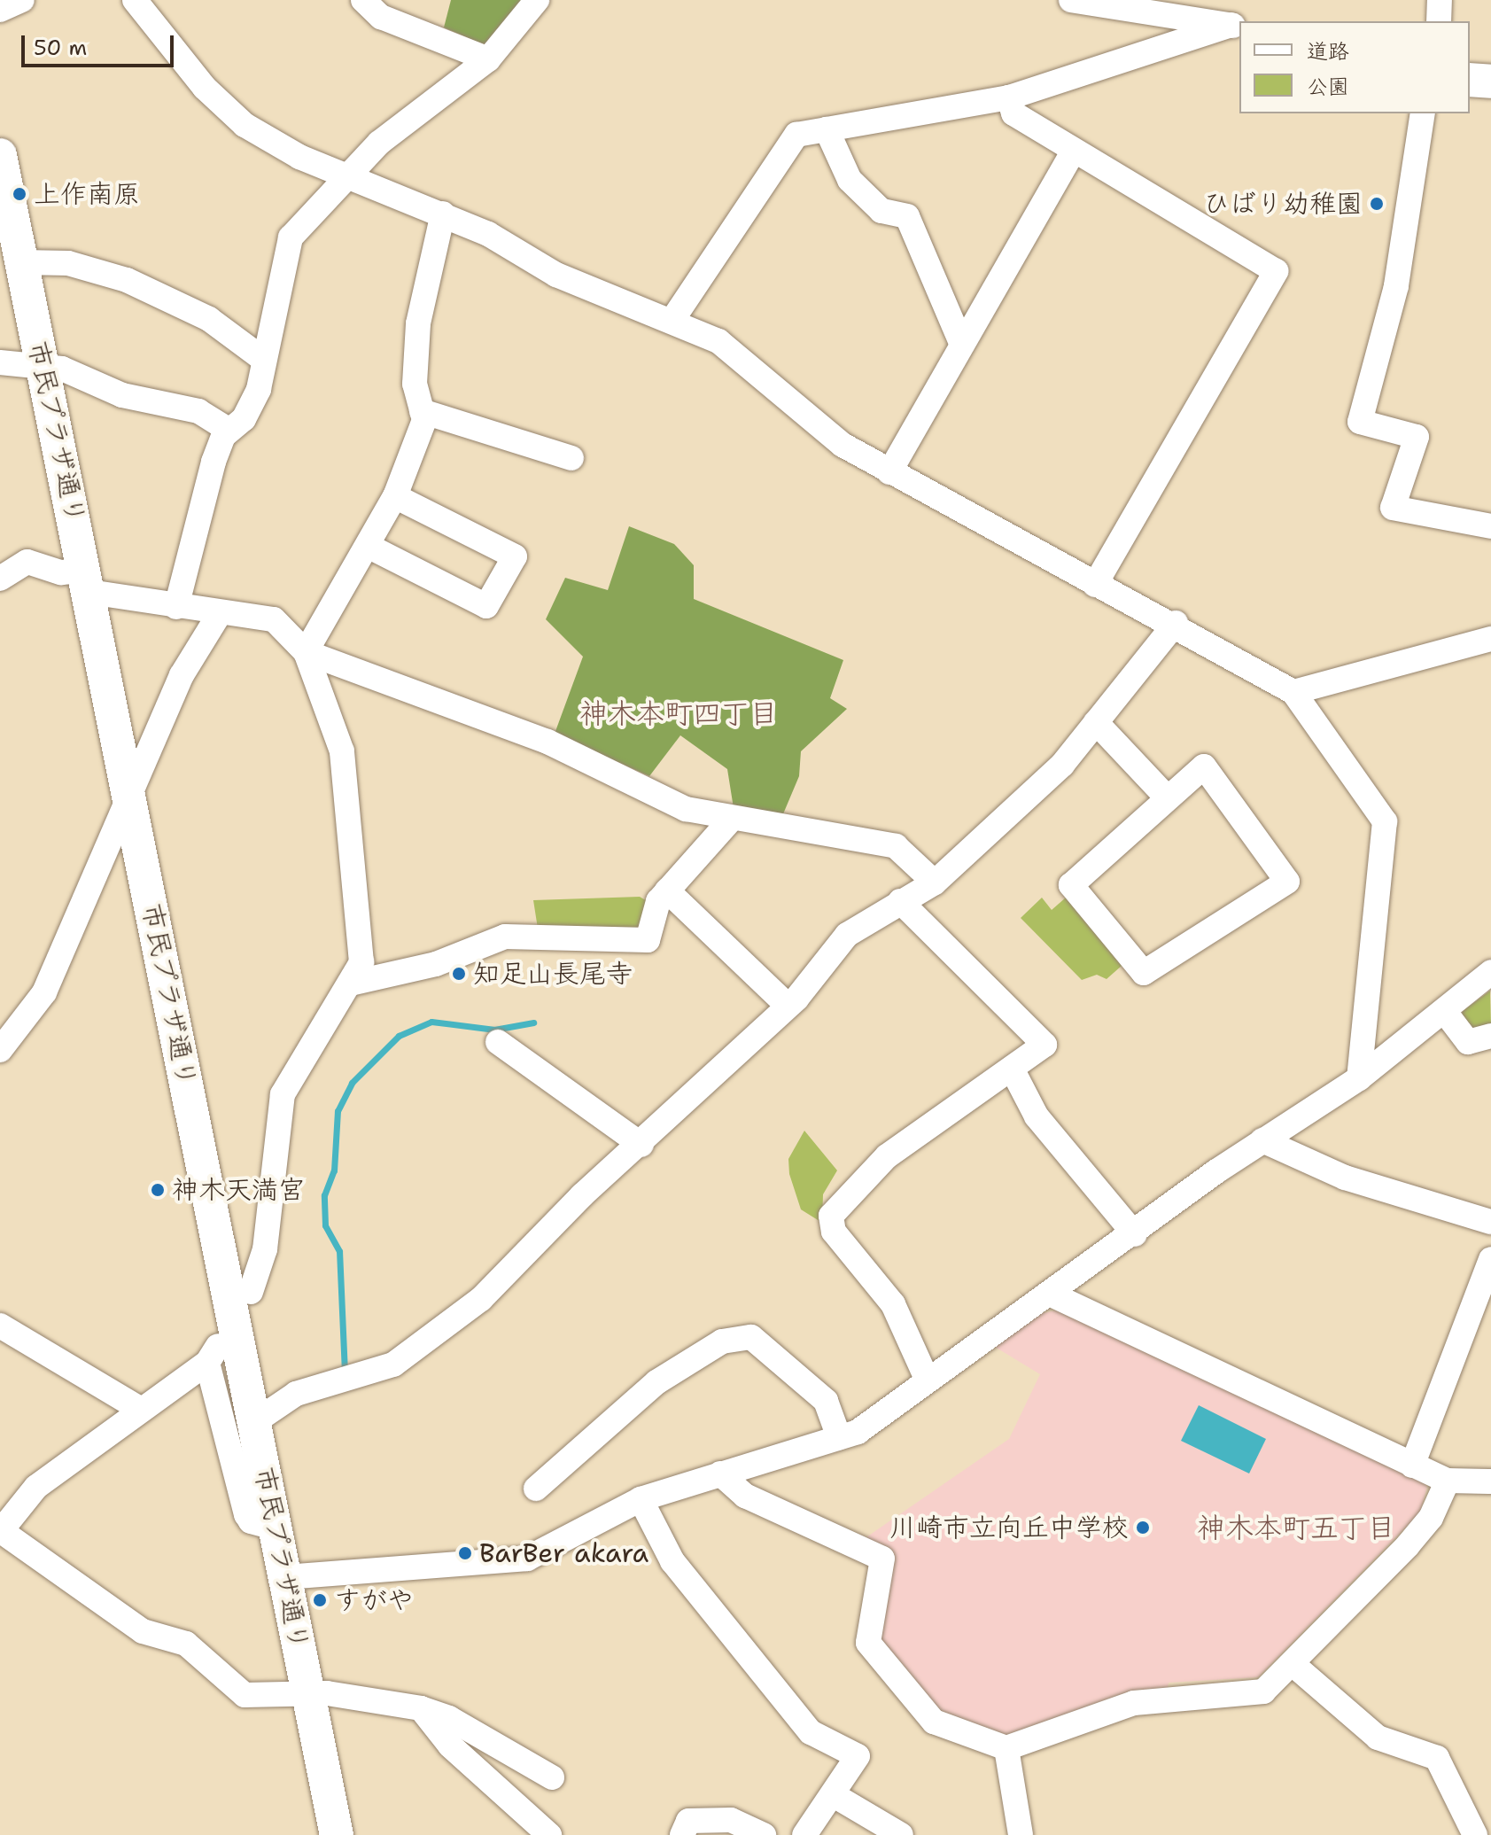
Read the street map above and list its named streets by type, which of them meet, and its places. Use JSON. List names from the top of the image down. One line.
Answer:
{"streets":{"street":["市民プラザ通り"]},"districts":["神木本町四丁目","神木本町五丁目"],"places":["上作南原","ひばり幼稚園","知足山長尾寺","神木天満宮","川崎市立向丘中学校","BarBer akara","すがや"],"legend":["道路","公園"],"scale_bar":"50 m"}
